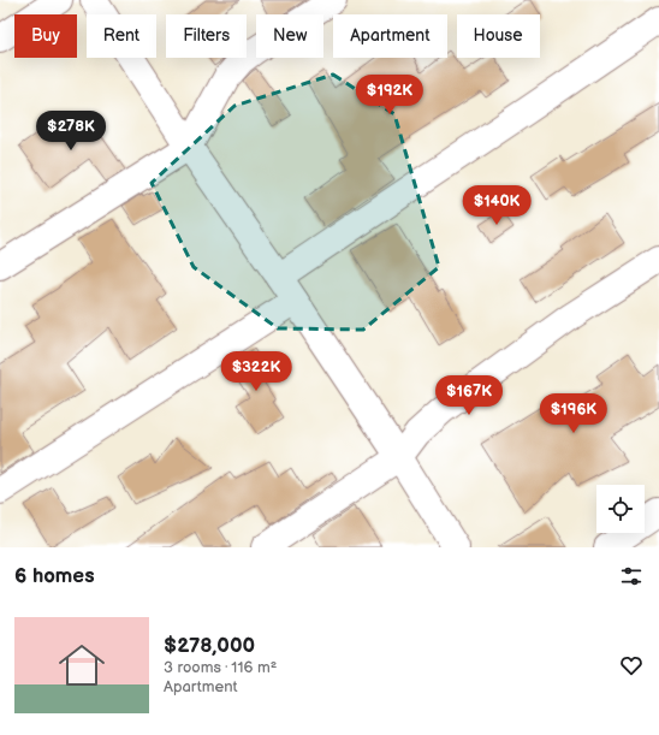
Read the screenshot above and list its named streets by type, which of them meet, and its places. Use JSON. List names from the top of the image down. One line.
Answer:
{"page":{"chip":["Buy","Rent","Filters","New","Apartment","House"],"price":["$192K","$278K","$140K","$322K","$167K","$196K"],"heading":"6 homes","list":[{"name":"$278,000","note":"3 rooms · 116 m² · Apartment"}]}}
